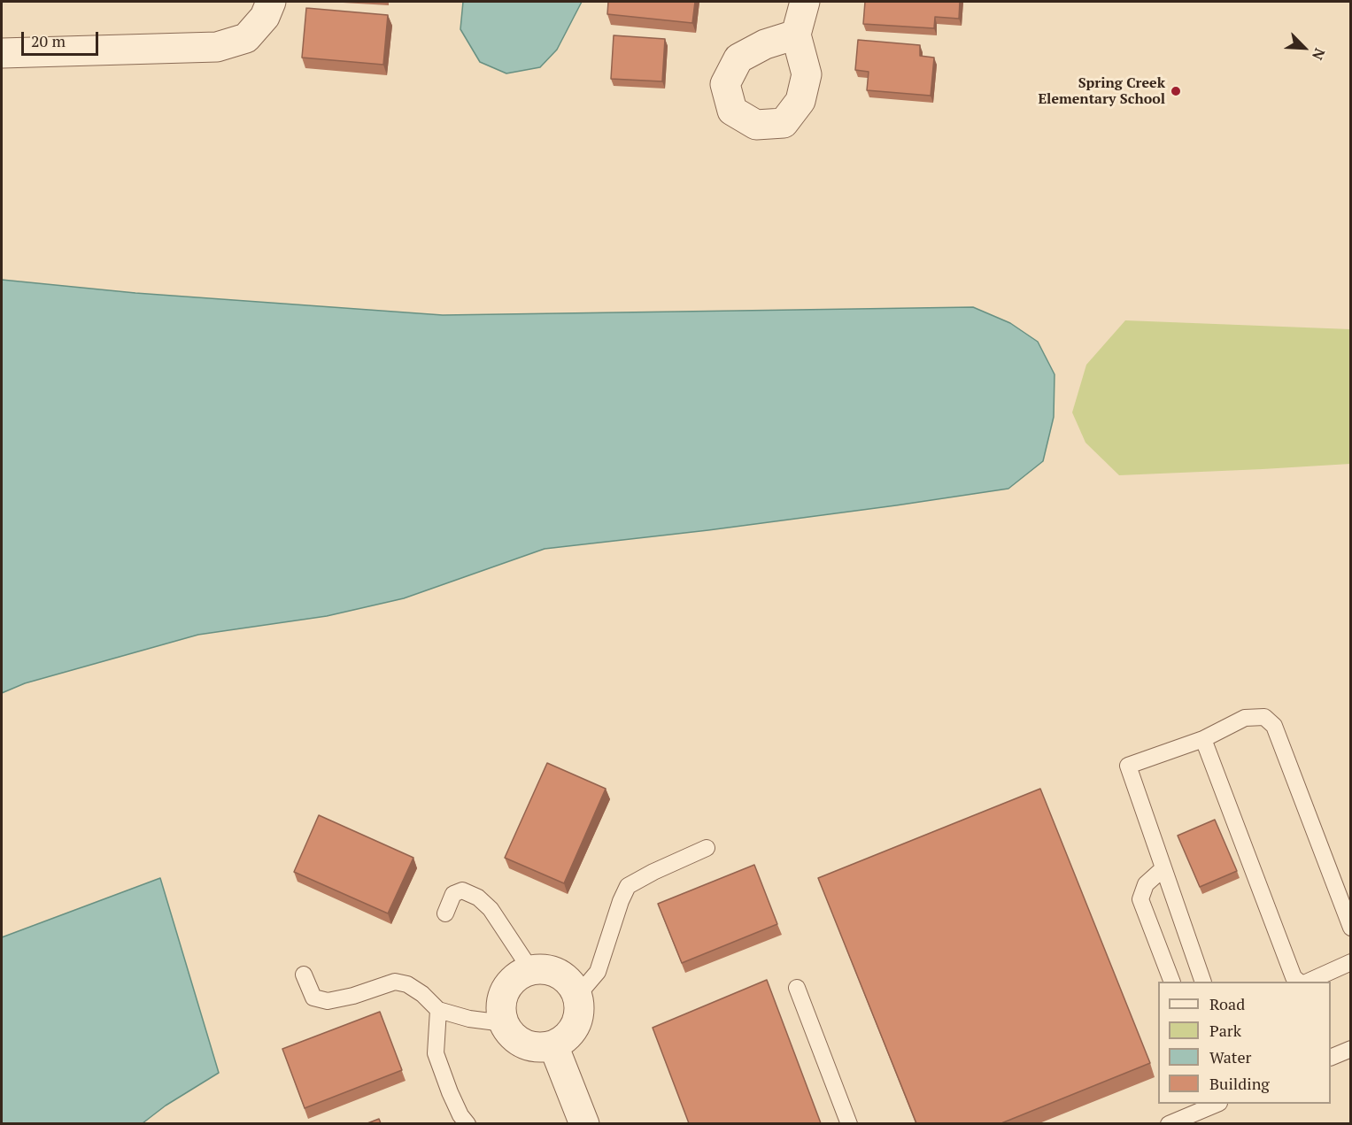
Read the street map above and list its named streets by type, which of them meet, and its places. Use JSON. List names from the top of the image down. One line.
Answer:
{"places":["Spring Creek Elementary School"],"legend":["Road","Park","Water","Building"],"scale_bar":"20 m","north":"bottom right"}
